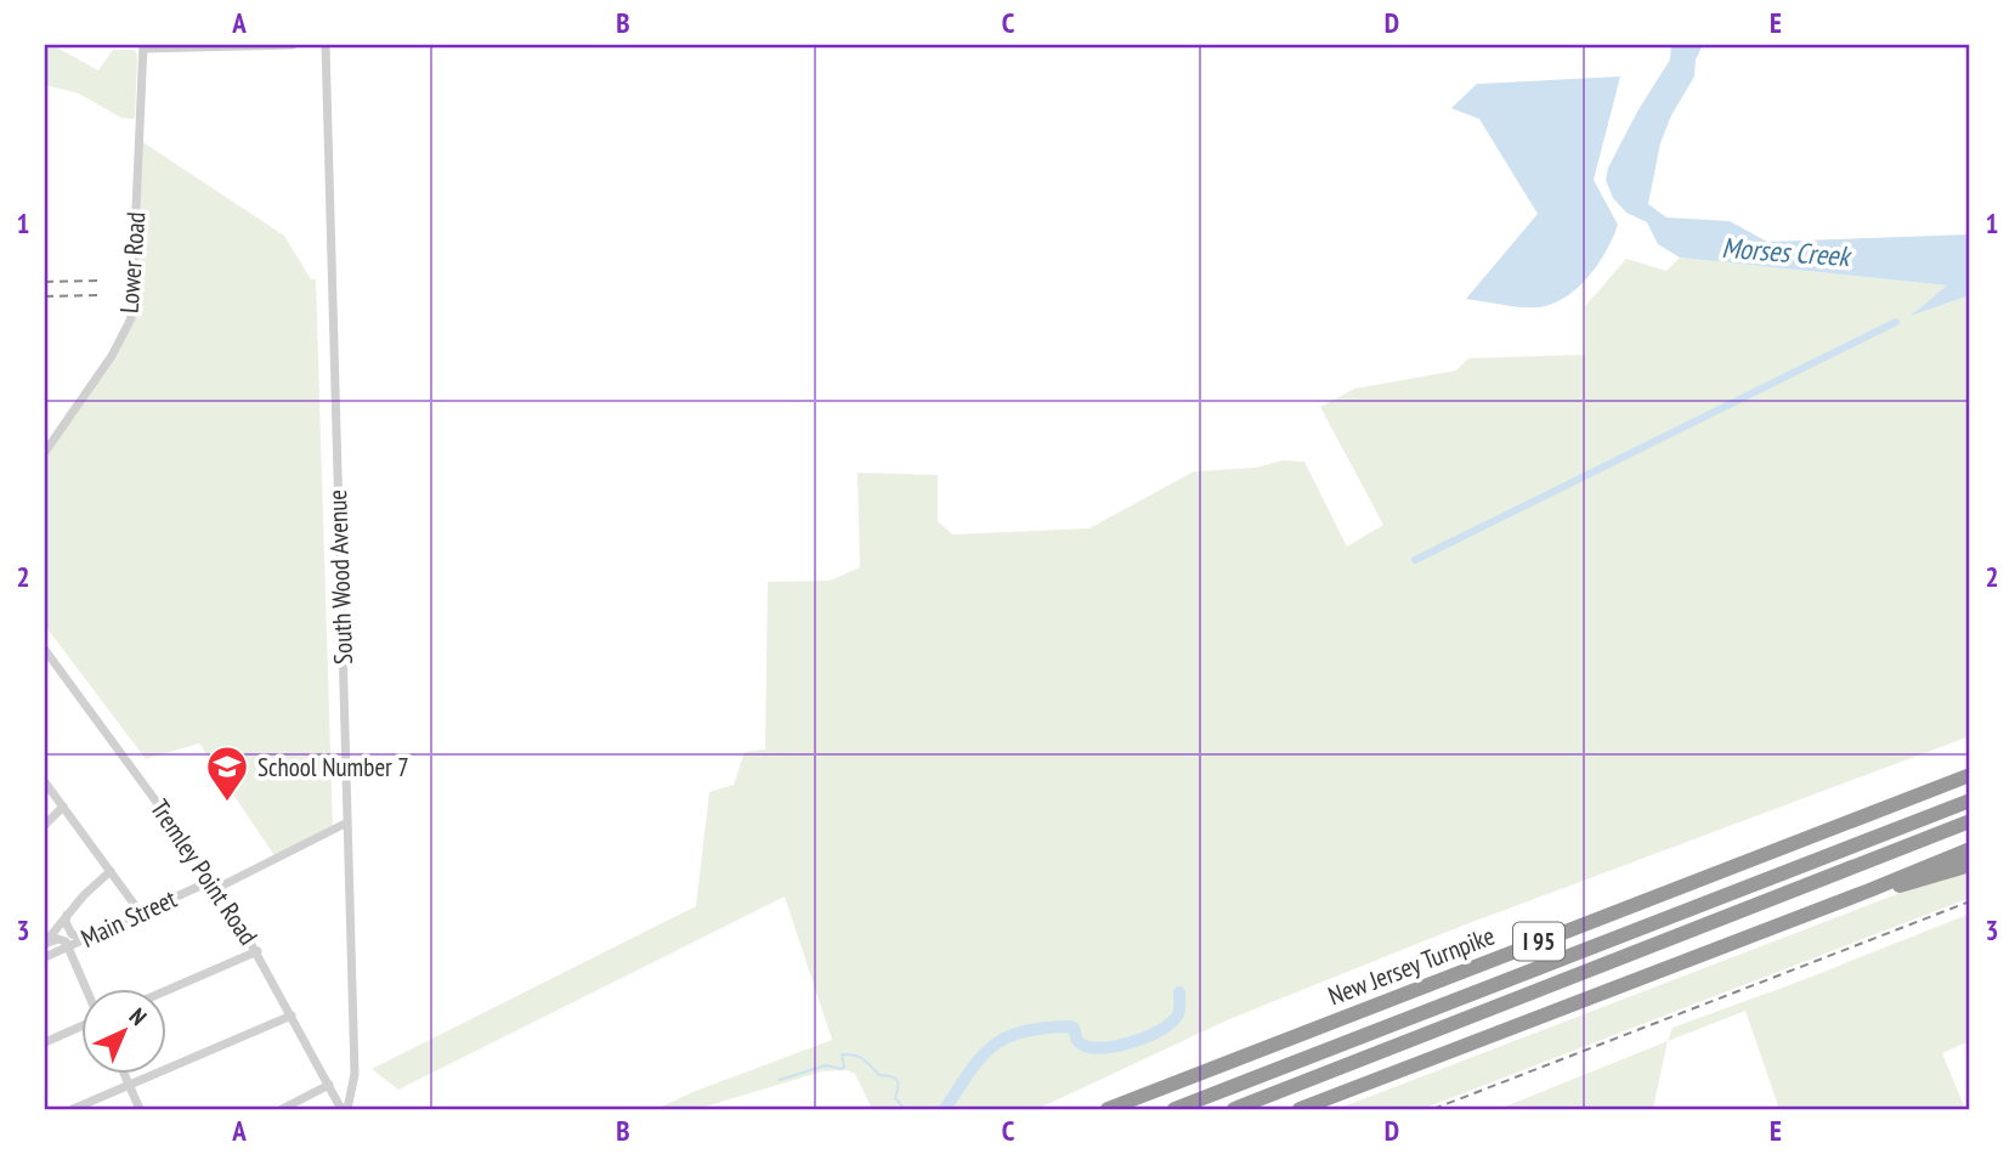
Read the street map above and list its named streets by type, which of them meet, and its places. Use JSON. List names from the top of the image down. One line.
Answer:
{"streets":{"highway":["I 95","New Jersey Turnpike"],"street":["Lower Road","South Wood Avenue","Tremley Point Road","Main Street"]},"crossings":[["South Wood Avenue","Main Street"],["Tremley Point Road","Main Street"]],"water":["Morses Creek"],"places":{"school or university":["School Number 7"]},"north":"top right","grid":{"columns":["A","B","C","D","E"],"rows":["1","2","3"]}}
